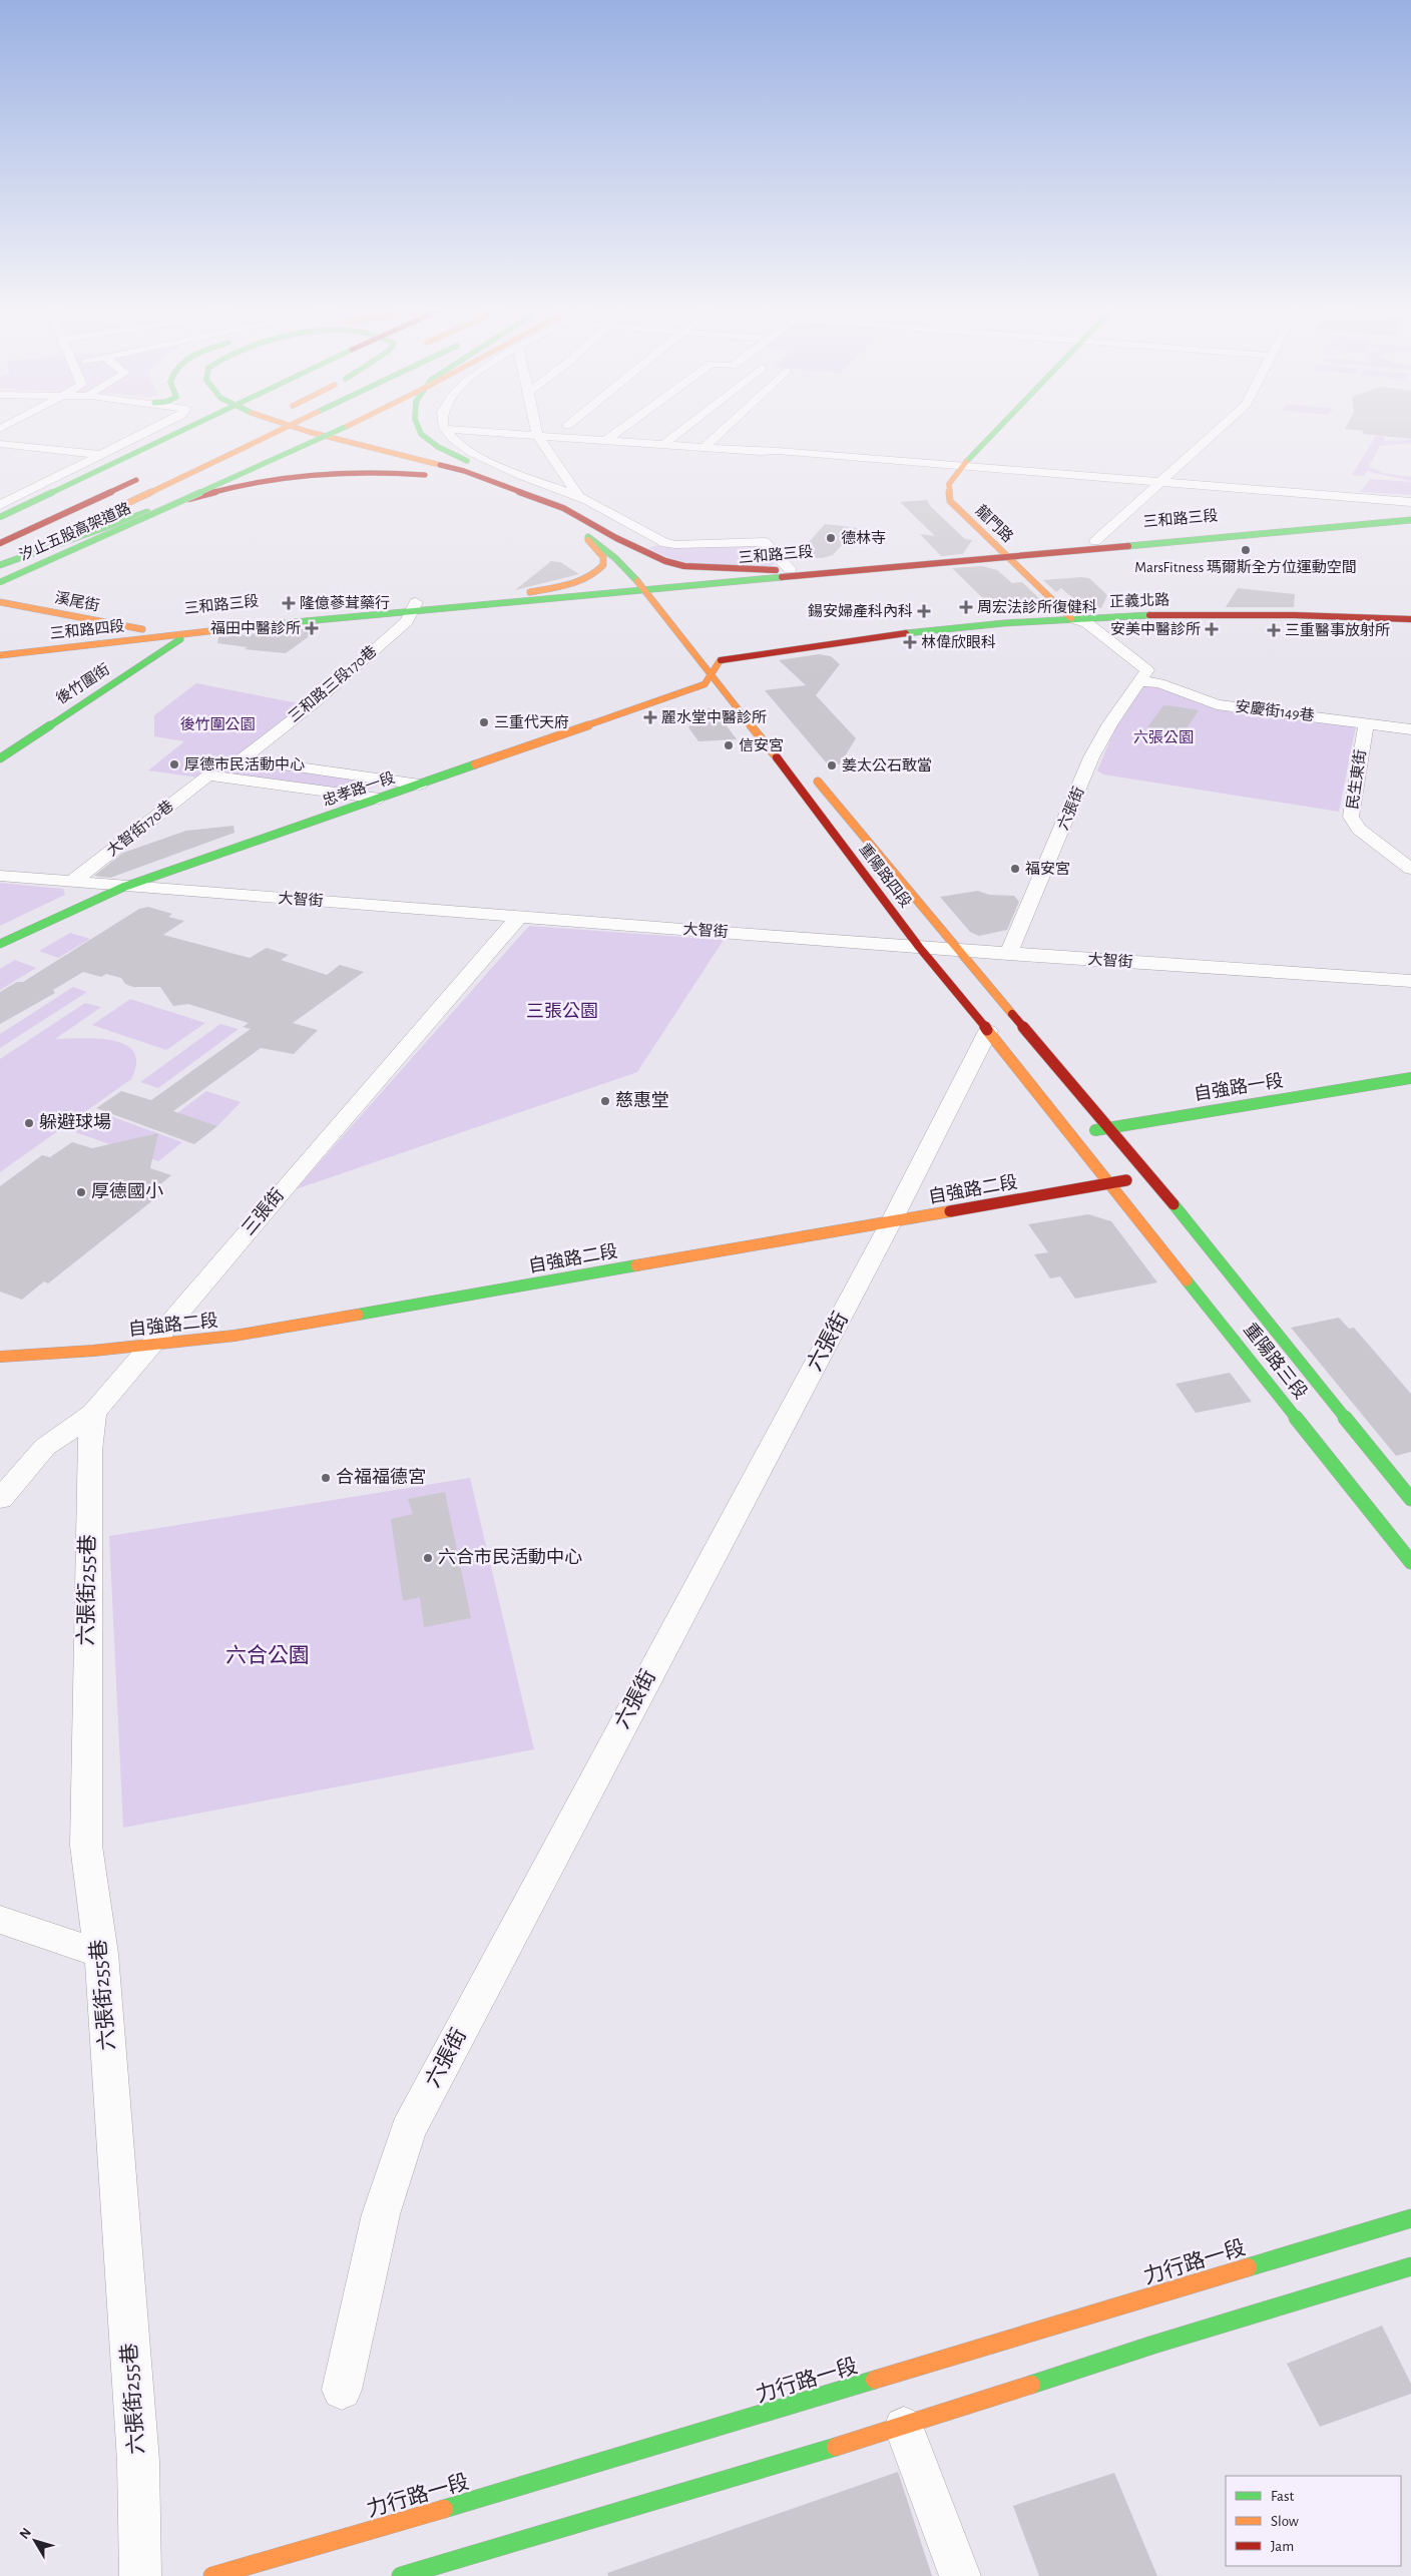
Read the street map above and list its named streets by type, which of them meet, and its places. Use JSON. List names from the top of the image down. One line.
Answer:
{"streets":{"main road":["三和路三段","龍門路","汐止五股高架道路","正義北路","溪尾街","三和路四段","後竹圍街","忠孝路一段","重陽路四段","自強路一段","自強路二段","重陽路三段","力行路一段"],"street":["三和路三段170巷","安慶街149巷","民生東街","六張街","大智街170巷","大智街","三張街","六張街255巷"]},"crossings":[["三和路三段","龍門路"],["三和路三段","溪尾街"],["三和路三段","三和路四段"],["三和路三段","後竹圍街"],["三和路三段","三和路三段170巷"],["三和路三段","重陽路四段"],["龍門路","正義北路"],["正義北路","忠孝路一段"],["溪尾街","三和路四段"],["溪尾街","後竹圍街"],["三和路四段","後竹圍街"],["三和路三段170巷","忠孝路一段"],["安慶街149巷","民生東街"],["安慶街149巷","六張街"],["忠孝路一段","大智街170巷"],["忠孝路一段","重陽路四段"],["忠孝路一段","大智街"],["六張街","重陽路四段"],["六張街","大智街"],["六張街","自強路二段"],["大智街170巷","大智街"],["重陽路四段","大智街"],["重陽路四段","自強路一段"],["重陽路四段","自強路二段"],["重陽路四段","重陽路三段"],["大智街","三張街"],["自強路一段","重陽路三段"],["自強路二段","三張街"],["自強路二段","重陽路三段"],["三張街","六張街255巷"]],"parks":["後竹圍公園","六張公園","三張公園","六合公園"],"places":{"other":["德林寺","MarsFitness 瑪爾斯全方位運動空間","三重代天府","信安宮","厚德市民活動中心","姜太公石敢當","福安宮","慈惠堂","躲避球場","厚德國小","合福福德宮","六合市民活動中心"],"health":["隆億蔘茸藥行","周宏法診所復健科","鍚安婦產科內科","福田中醫診所","安美中醫診所","三重醫事放射所","林偉欣眼科","麗水堂中醫診所"]},"legend":["Fast","Slow","Jam"],"north":"top left"}
